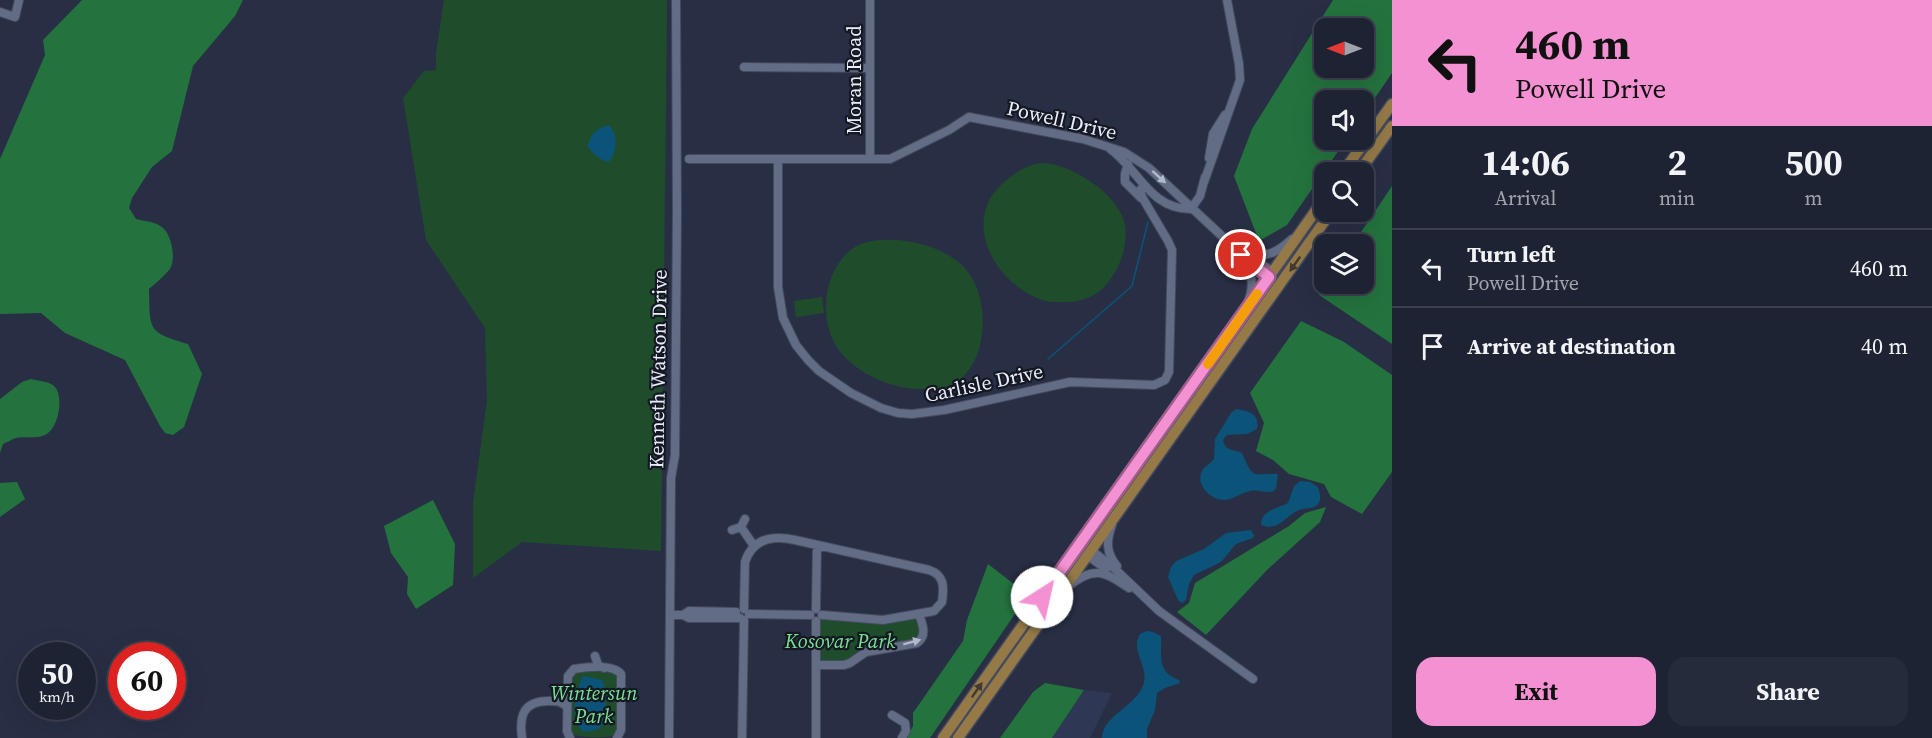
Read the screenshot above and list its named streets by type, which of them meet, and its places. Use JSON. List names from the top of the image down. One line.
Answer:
{"streets":{"street":["Moran Road","Powell Drive","Kenneth Watson Drive","Carlisle Drive"]},"crossings":[["Moran Road","Powell Drive"]],"parks":["Kosovar Park","Wintersun Park"],"north":"left","page":{"turn":["460 m","Powell Drive"],"eta":["14:06","Arrival","2","min","500","m"],"list":[{"name":"Turn left","note":"Powell Drive","value":"460 m"},{"name":"Arrive at destination","value":"40 m"}],"speed":"50 km/h","limit":"60","buttons":["Exit","Share"]}}
